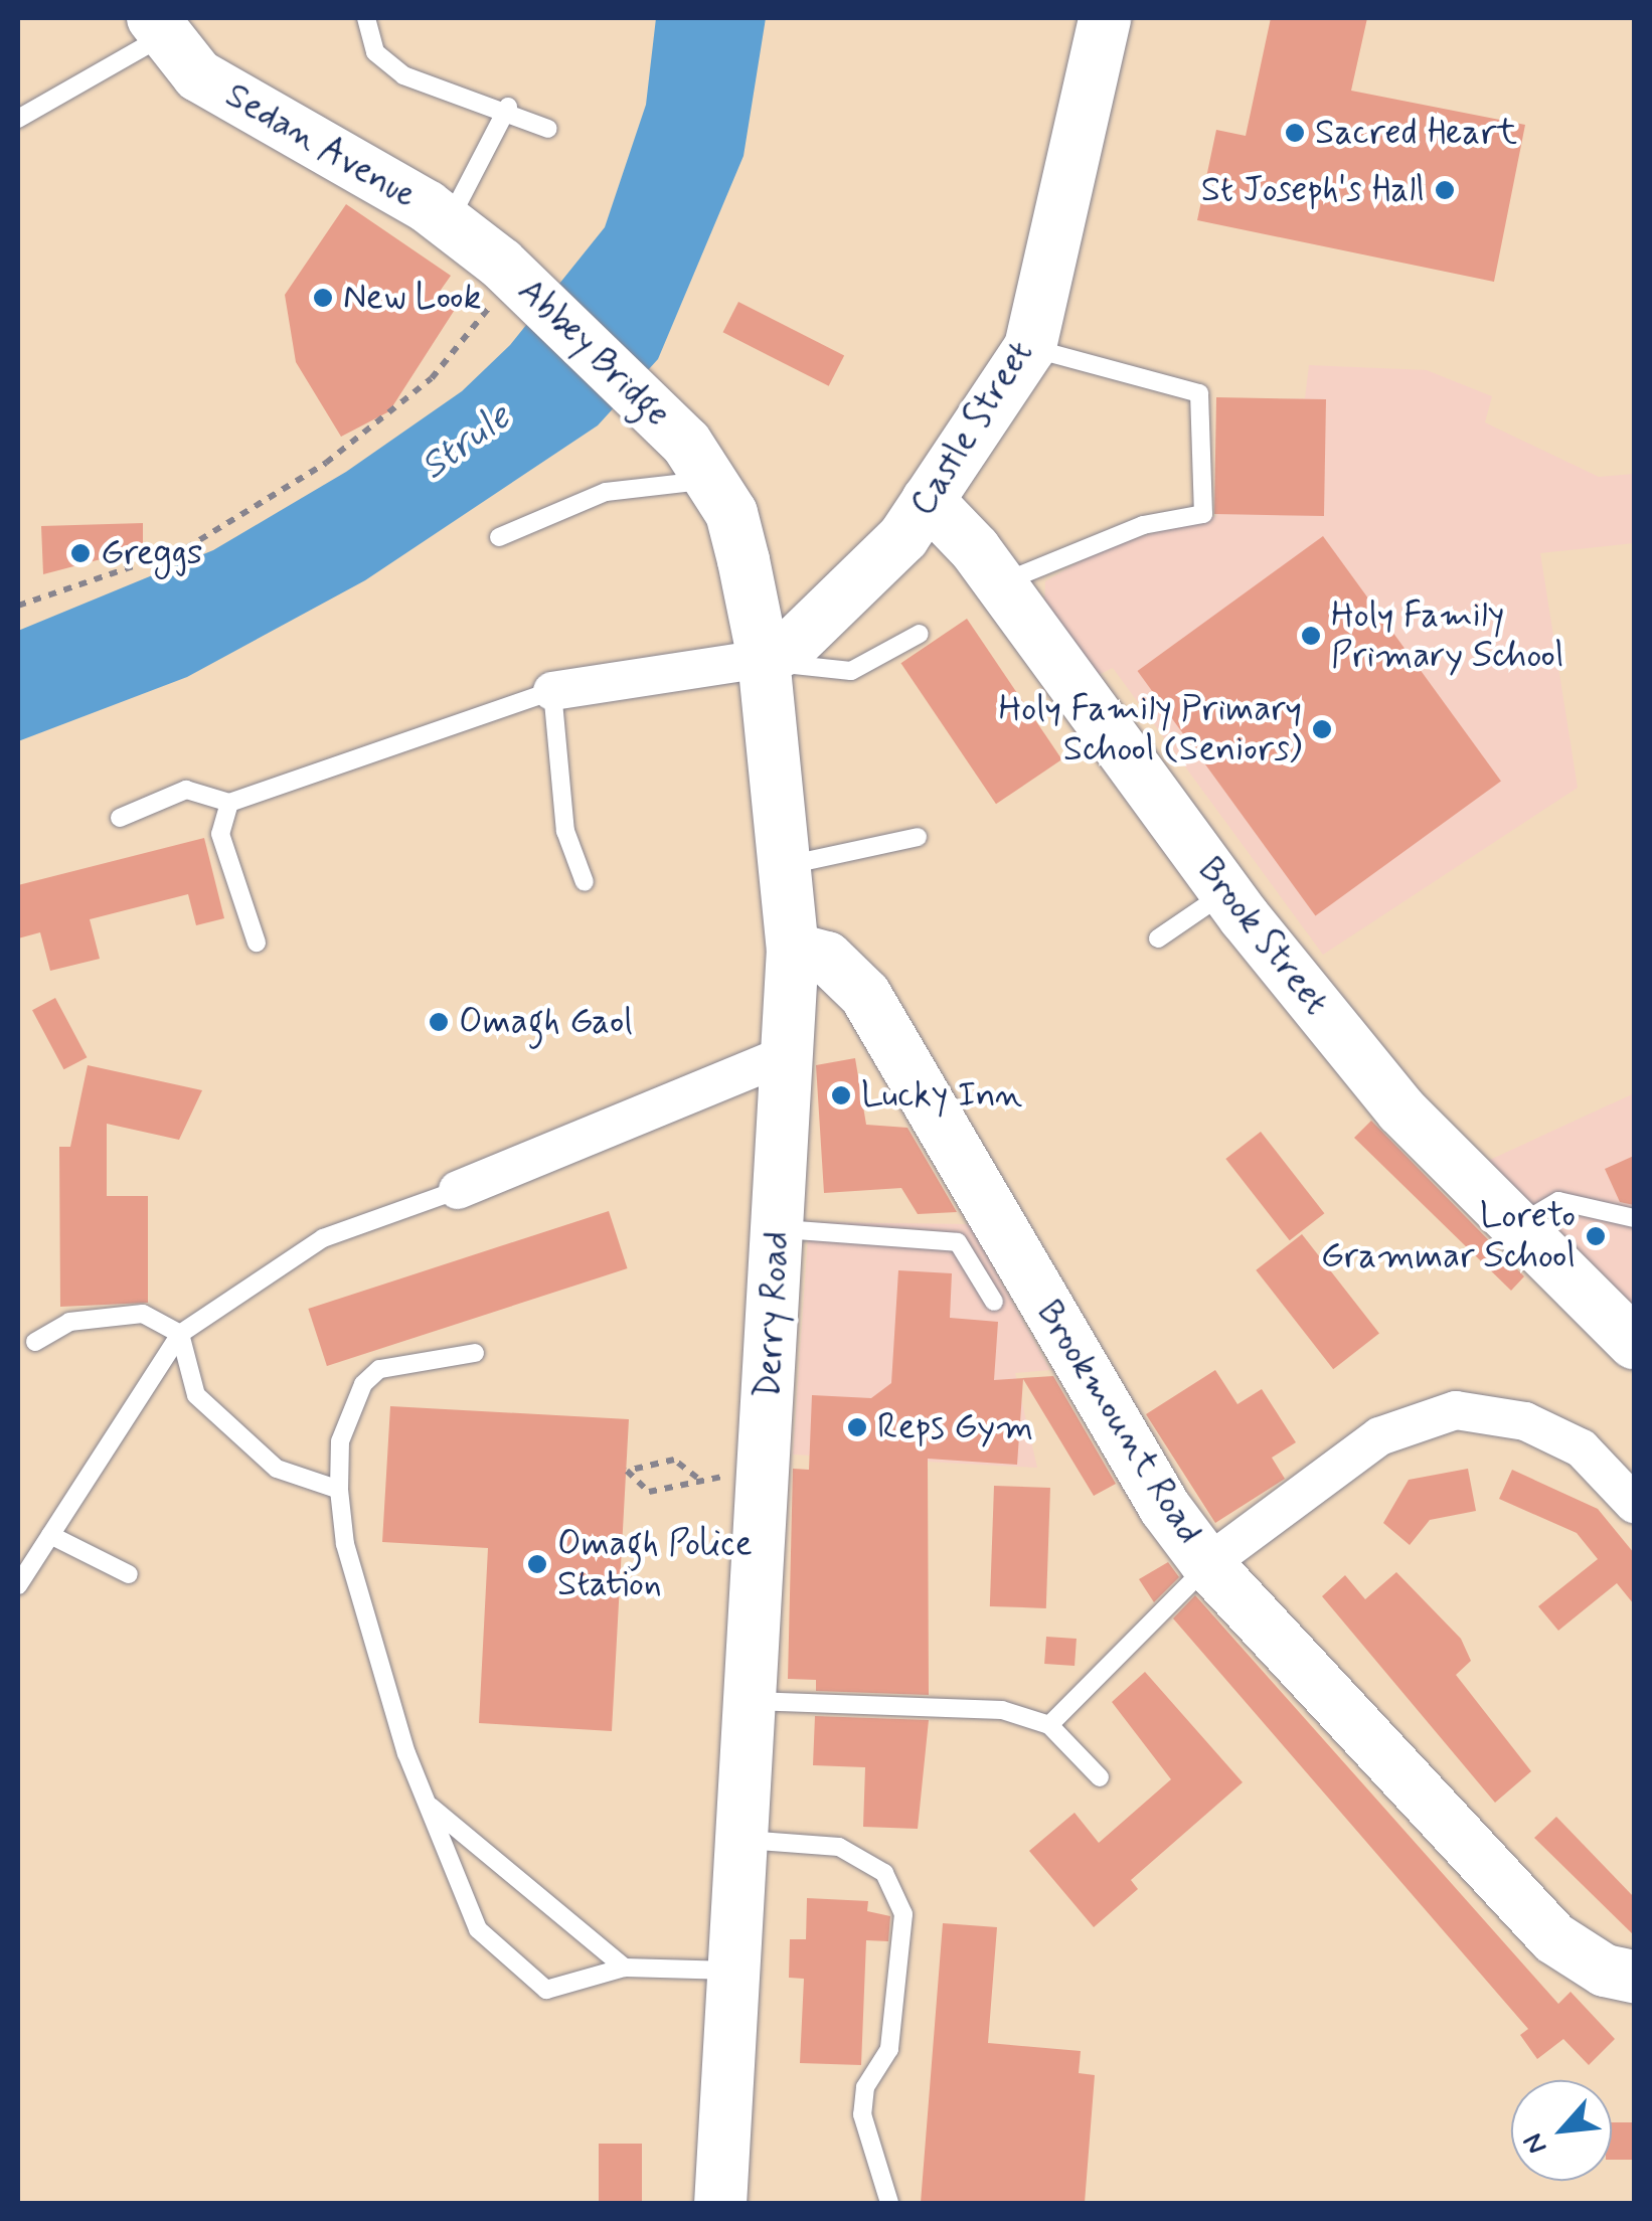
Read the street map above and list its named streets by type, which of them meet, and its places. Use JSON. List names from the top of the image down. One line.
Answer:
{"streets":{"street":["Sedan Avenue","Abbey Bridge","Castle Street","Brook Street","Derry Road","Brookmount Road"]},"crossings":[["Sedan Avenue","Abbey Bridge"],["Abbey Bridge","Derry Road"],["Castle Street","Brook Street"],["Castle Street","Derry Road"],["Derry Road","Brookmount Road"]],"water":["Strule"],"places":["Sacred Heart","St Joseph's Hall","New Look","Greggs","Holy Family Primary School","Holy Family Primary School (Seniors)","Omagh Gaol","Lucky Inn","Loreto Grammar School","Reps Gym","Omagh Police Station"],"north":"bottom left"}
